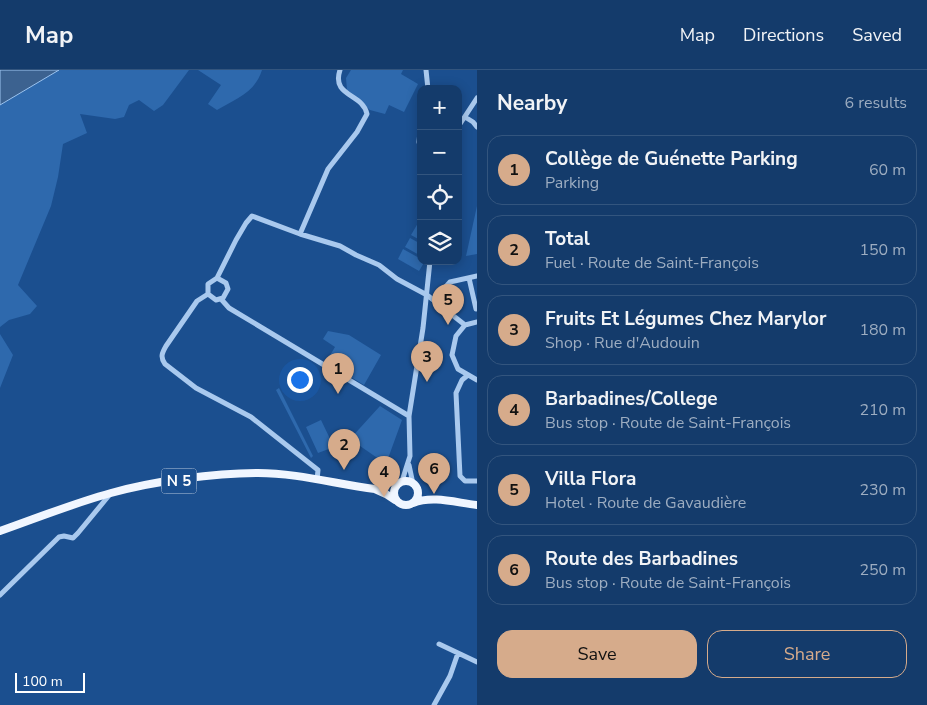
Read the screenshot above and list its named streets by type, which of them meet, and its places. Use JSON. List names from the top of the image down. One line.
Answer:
{"streets":{"main road":["N 5"]},"scale_bar":"100 m","page":{"header":"Map","nav":["Map","Directions","Saved"],"heading":["Nearby","6 results"],"map_buttons":["+","−"],"list":[{"mark":"1","name":"Collège de Guénette Parking","note":"Parking","value":"60 m"},{"mark":"2","name":"Total","note":"Fuel · Route de Saint-François","value":"150 m"},{"mark":"3","name":"Fruits Et Légumes Chez Marylor","note":"Shop · Rue d'Audouin","value":"180 m"},{"mark":"4","name":"Barbadines/College","note":"Bus stop · Route de Saint-François","value":"210 m"},{"mark":"5","name":"Villa Flora","note":"Hotel · Route de Gavaudière","value":"230 m"},{"mark":"6","name":"Route des Barbadines","note":"Bus stop · Route de Saint-François","value":"250 m"}],"pins":["5","3","1","2","6","4"],"buttons":["Save","Share"],"scale":"100 m"}}
